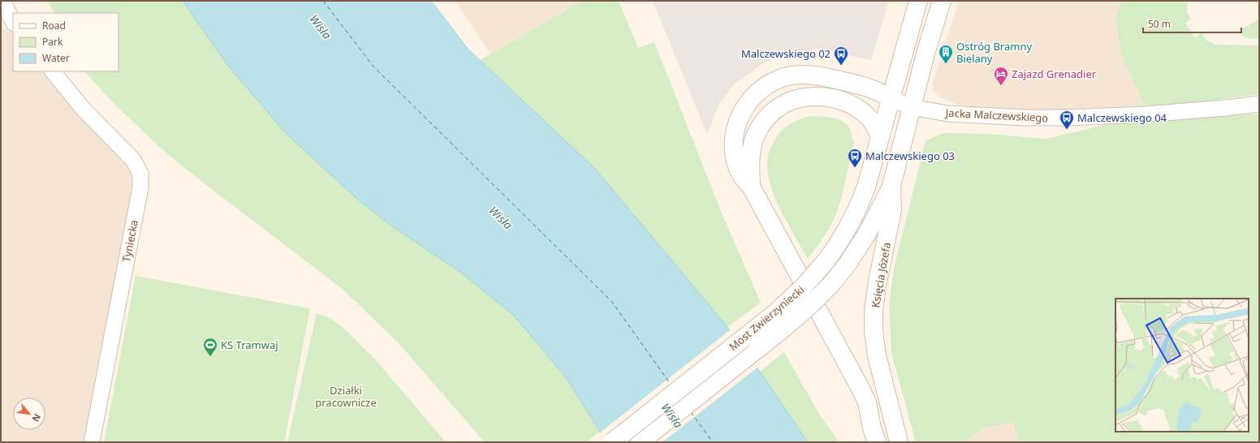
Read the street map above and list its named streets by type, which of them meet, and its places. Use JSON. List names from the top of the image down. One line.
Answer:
{"streets":{"main road":["Księcia Józefa","Most Zwierzyniecki"],"street":["Jacka Malczewskiego","Tyniecka"]},"crossings":[["Jacka Malczewskiego","Księcia Józefa"],["Księcia Józefa","Most Zwierzyniecki"]],"water":["Wisła"],"parks":["Działki pracownicze"],"places":{"building":["Ostróg Bramny Bielany"],"bus stop":["Malczewskiego 02","Malczewskiego 04","Malczewskiego 03"],"hotel":["Zajazd Grenadier"],"sports":["KS Tramwaj"]},"legend":["Road","Park","Water"],"scale_bar":"50 m","north":"bottom right"}
